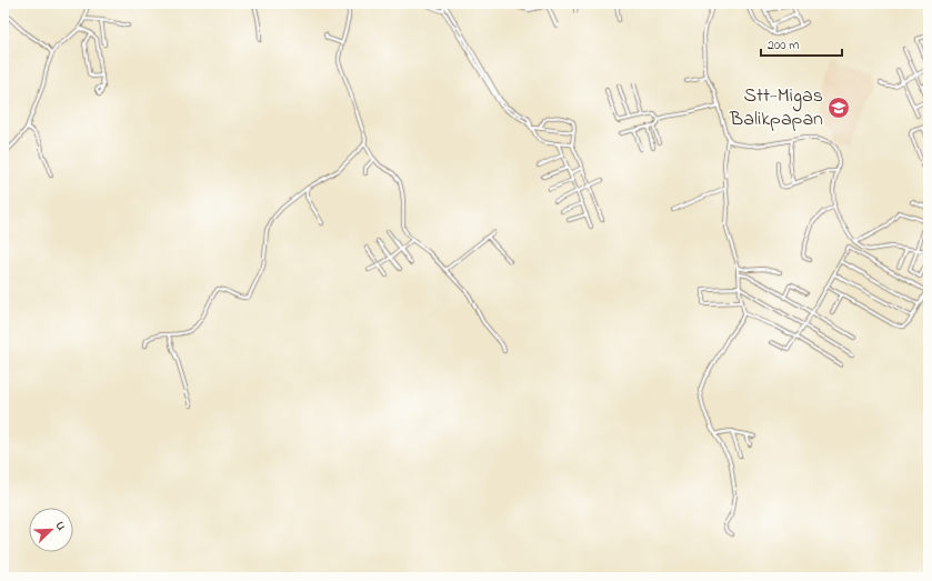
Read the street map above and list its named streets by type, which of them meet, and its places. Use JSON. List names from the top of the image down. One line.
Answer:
{"places":{"school or university":["Stt-Migas Balikpapan"]},"scale_bar":"200 m","north":"top right"}
